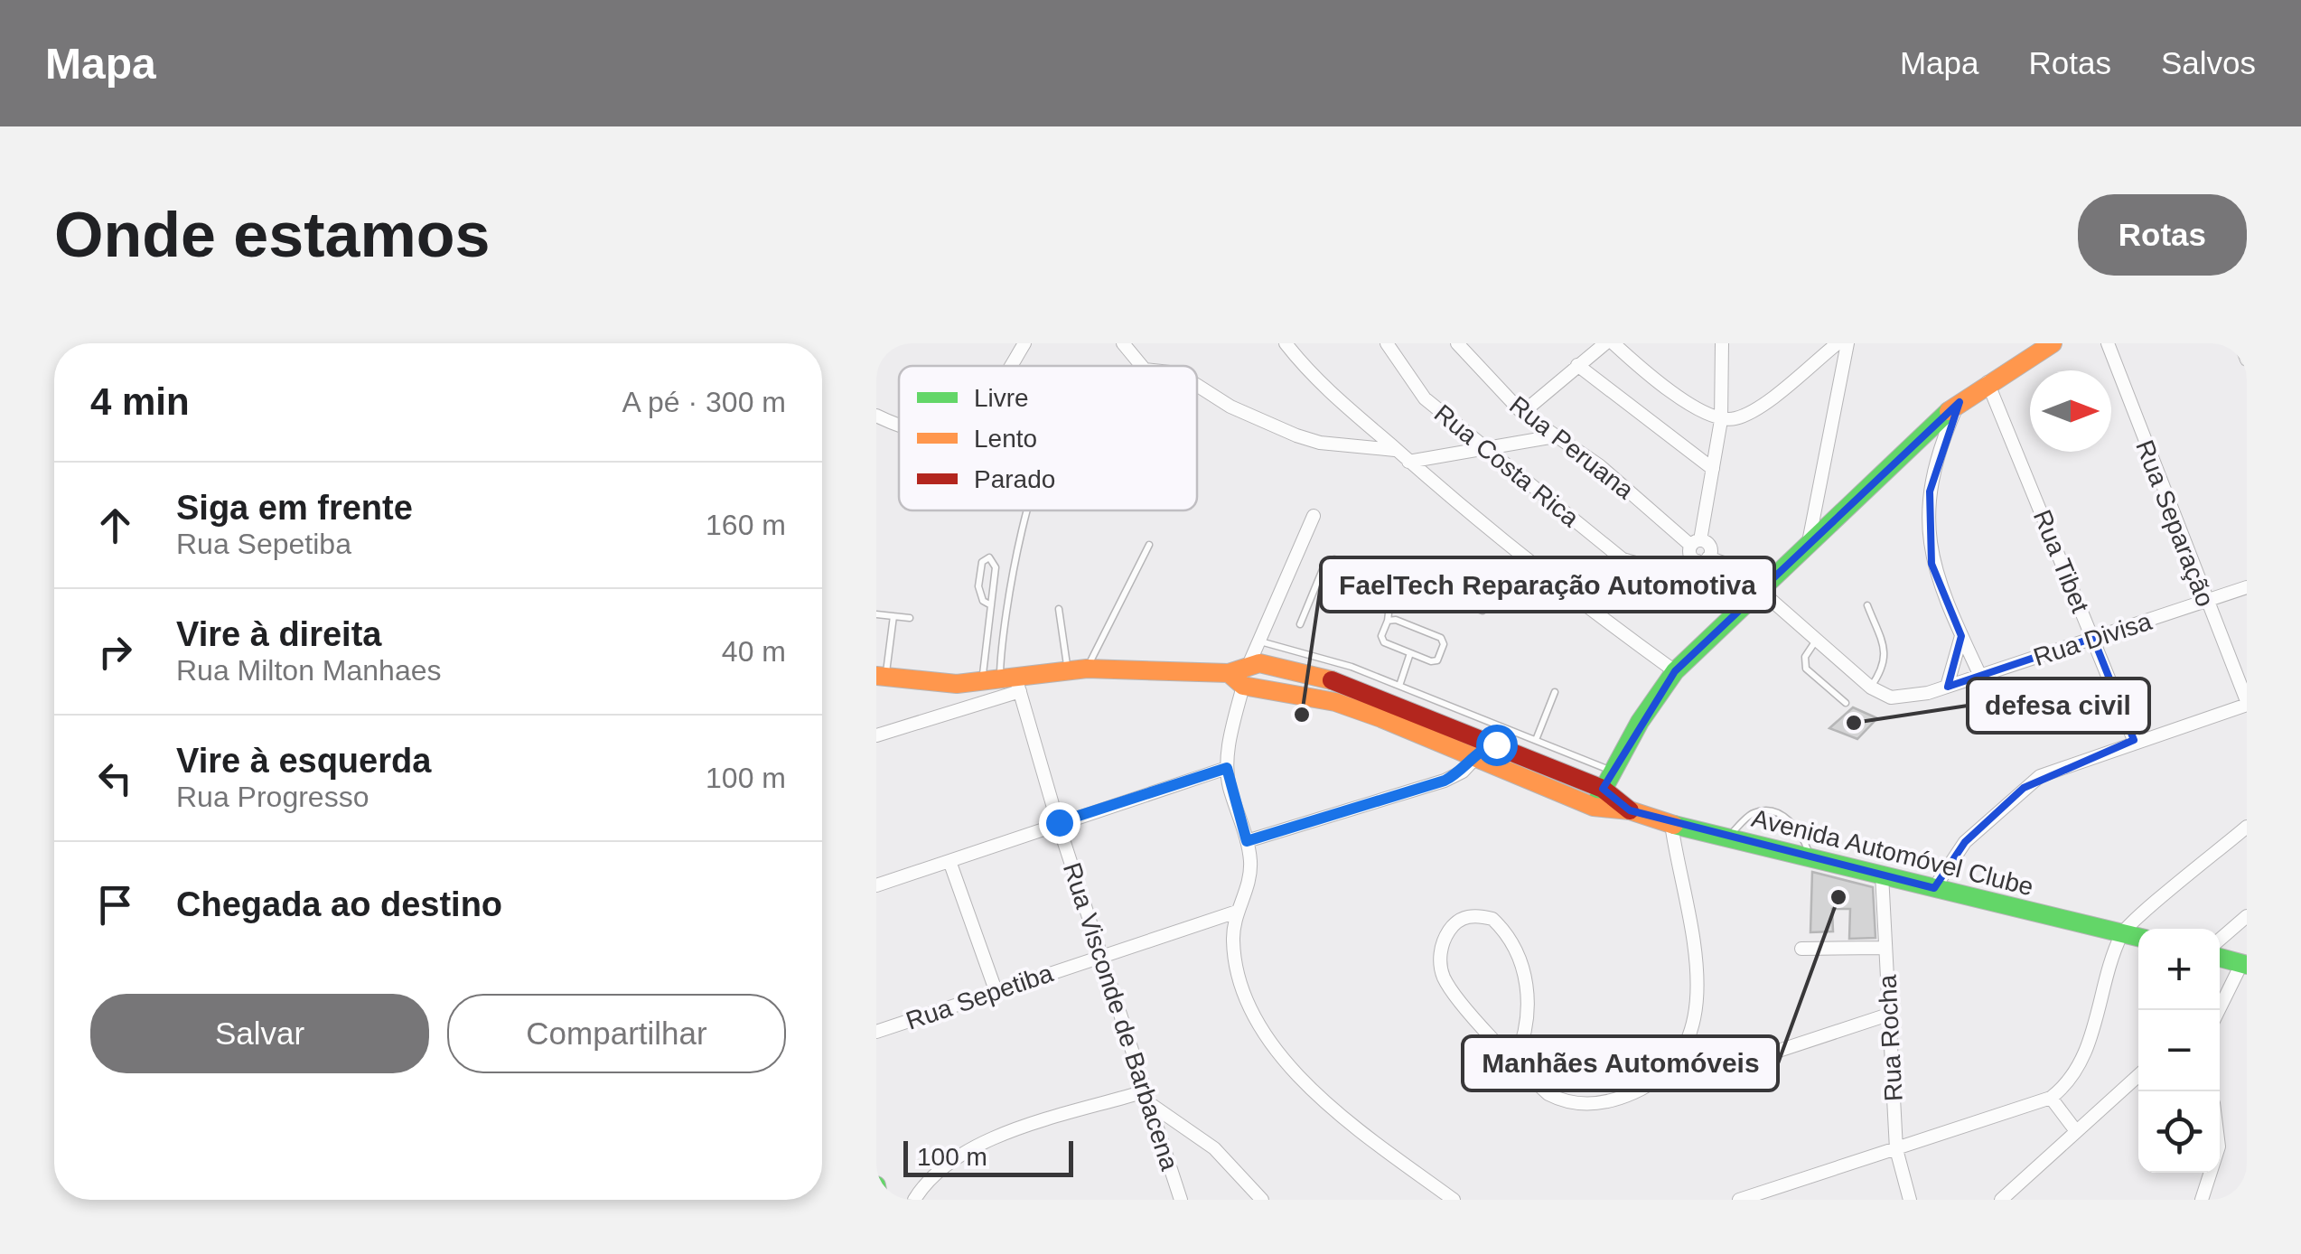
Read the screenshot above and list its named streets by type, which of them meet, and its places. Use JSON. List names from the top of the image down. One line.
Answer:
{"streets":{"main road":["Avenida Automóvel Clube"],"street":["Rua Peruana","Rua Costa Rica","Rua Separação","Rua Tibet","Rua Divisa","Rua Sepetiba","Rua Visconde de Barbacena","Rua Rocha"]},"crossings":[["Rua Separação","Rua Divisa"],["Rua Tibet","Rua Divisa"],["Avenida Automóvel Clube","Rua Visconde de Barbacena"],["Avenida Automóvel Clube","Rua Rocha"],["Rua Sepetiba","Rua Visconde de Barbacena"]],"places":["FaelTech Reparação Automotiva","defesa civil","Manhães Automóveis"],"legend":["Livre","Lento","Parado"],"scale_bar":"100 m","north":"right","page":{"header":"Mapa","nav":["Mapa","Rotas","Salvos"],"buttons":["Rotas",["Salvar","Compartilhar"]],"title":"Onde estamos","heading":["4 min","A pé · 300 m"],"list":[["Siga em frente","Rua Sepetiba","160 m"],["Vire à direita","Rua Milton Manhaes","40 m"],["Vire à esquerda","Rua Progresso","100 m"],"Chegada ao destino"],"map_buttons":["+","−"],"scale":"100 m"}}
